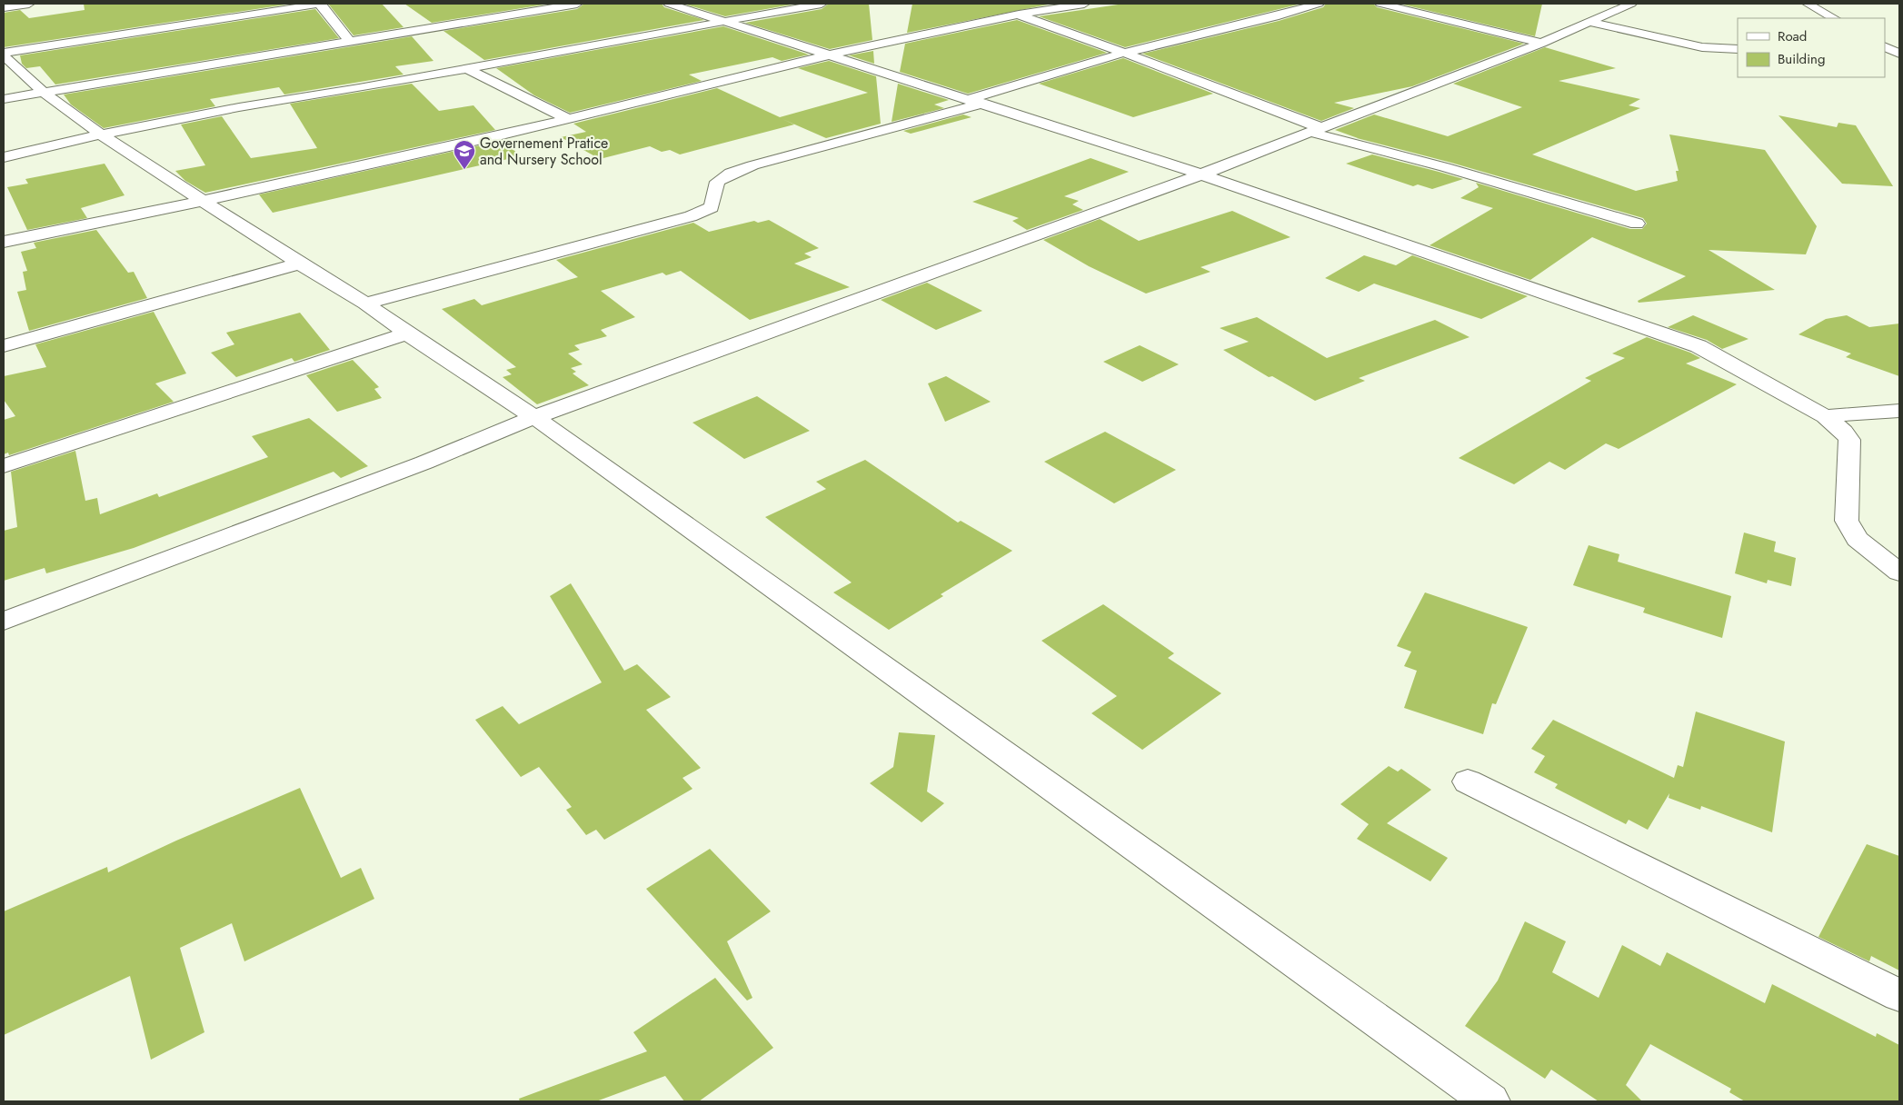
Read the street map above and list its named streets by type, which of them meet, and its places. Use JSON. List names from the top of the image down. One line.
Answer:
{"places":{"school or university":["Governement Pratice and Nursery School"]},"legend":["Road","Building"]}
